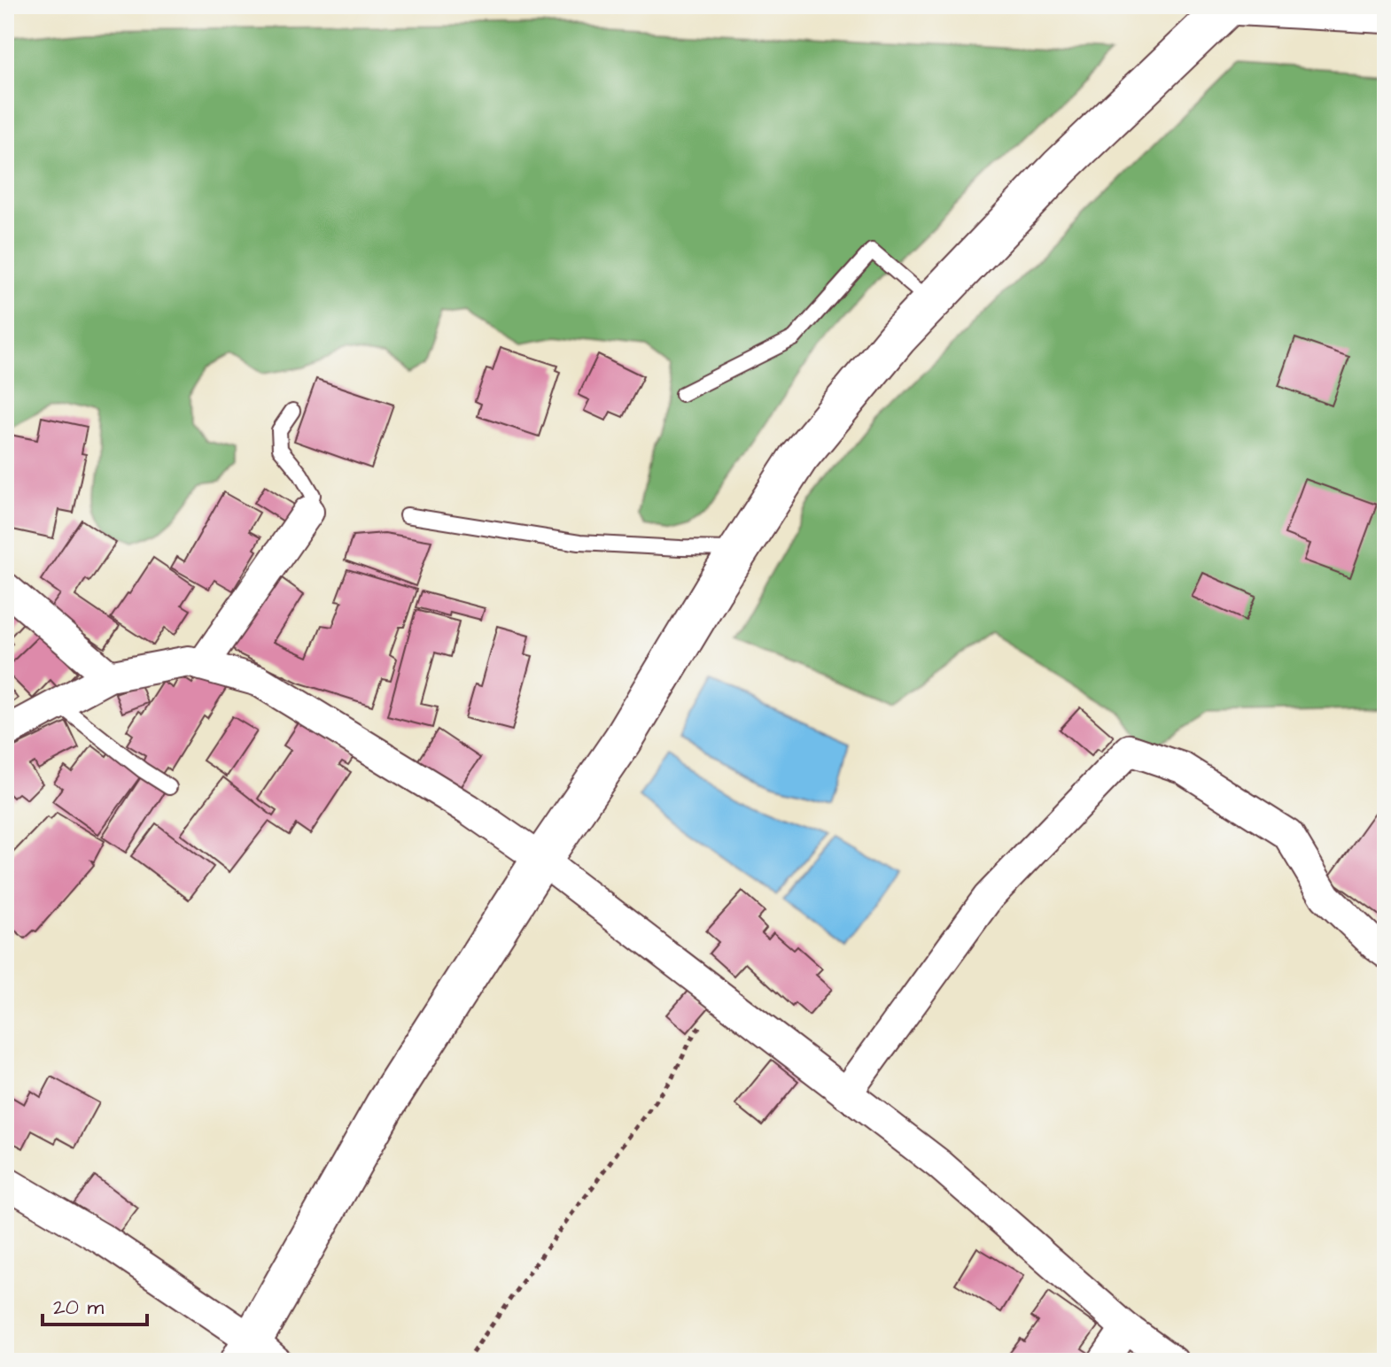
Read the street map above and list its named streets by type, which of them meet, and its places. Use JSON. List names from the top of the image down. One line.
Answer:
{"scale_bar":"20 m"}
